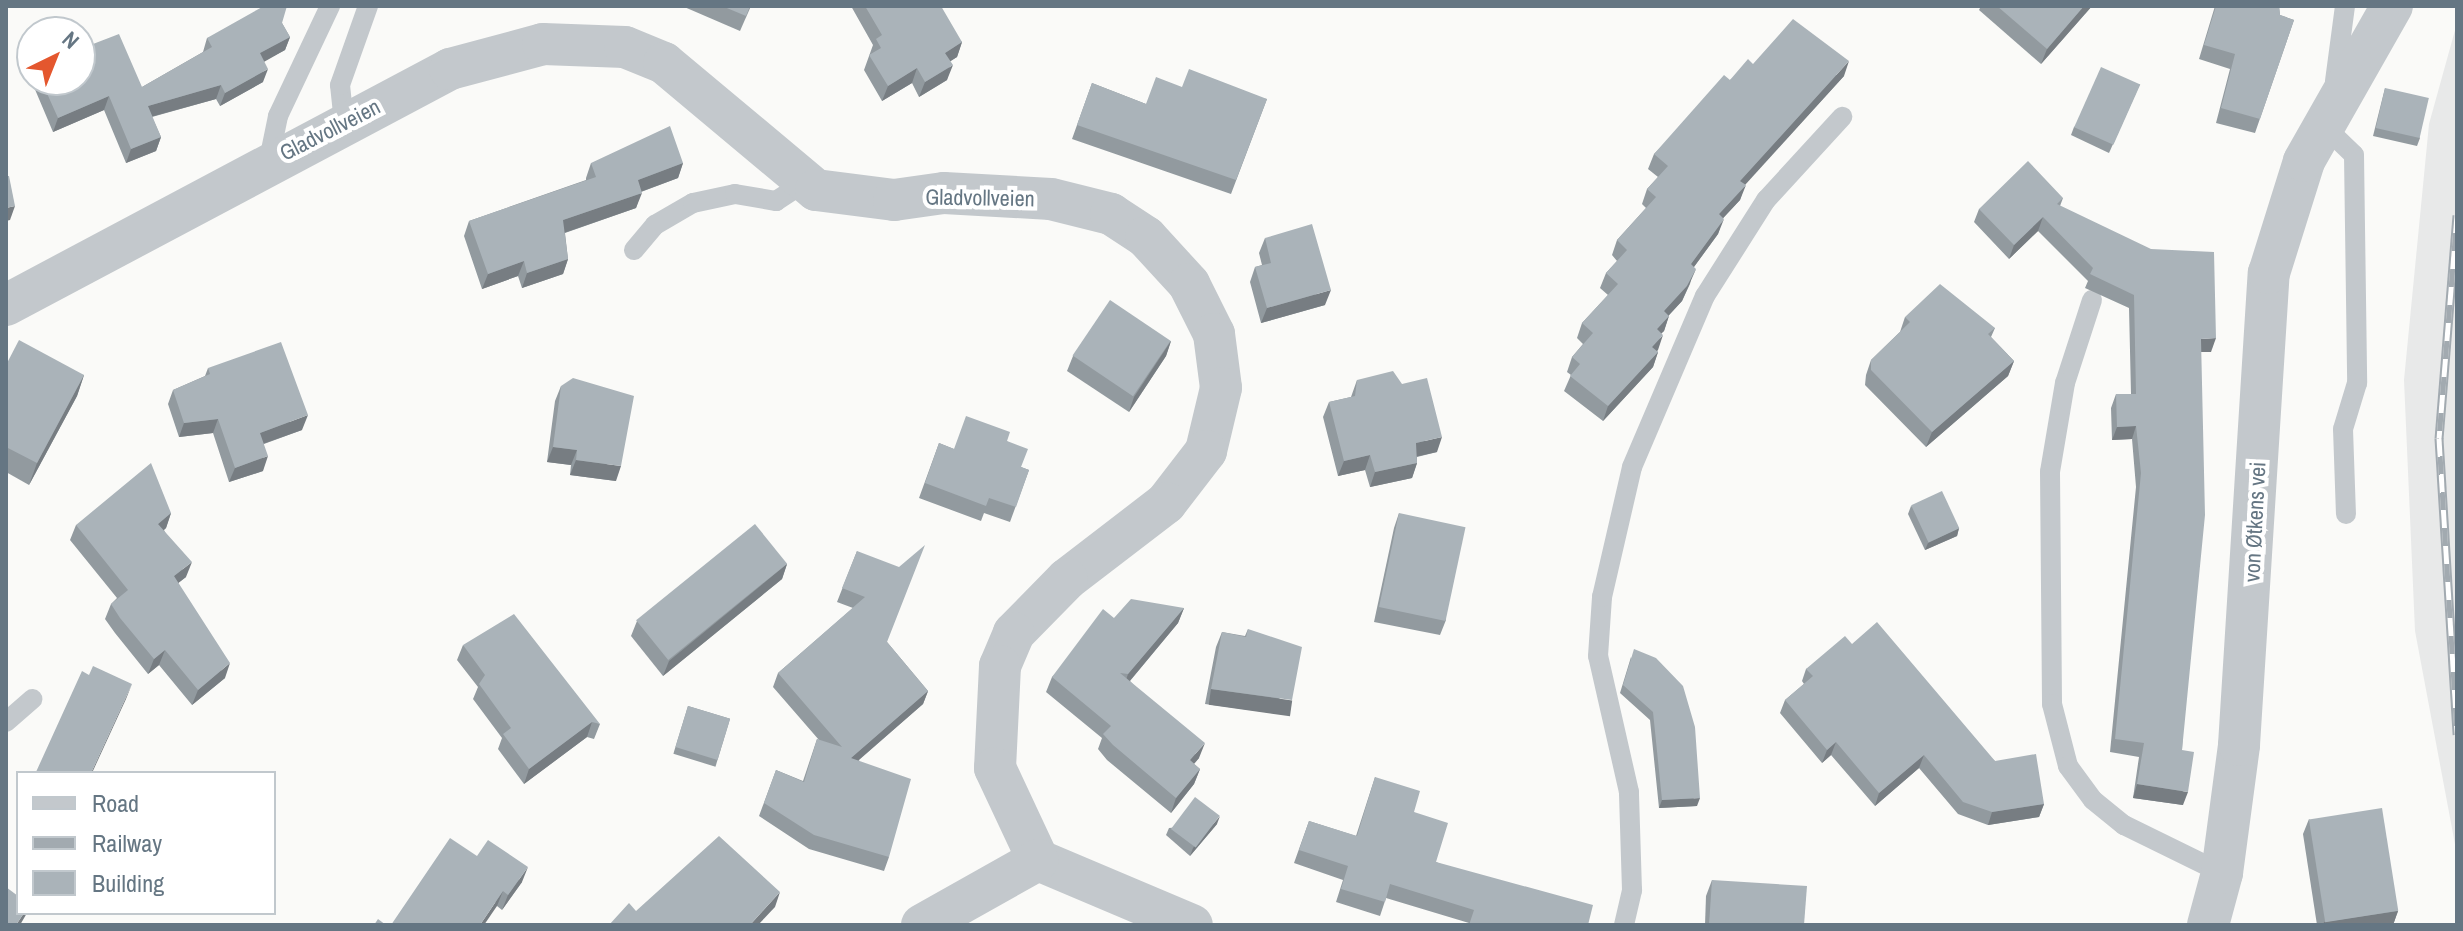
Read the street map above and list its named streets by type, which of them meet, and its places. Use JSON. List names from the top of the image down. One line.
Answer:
{"streets":{"street":["Gladvollveien","von Øtkens vei"]},"legend":["Road","Railway","Building"],"north":"top right"}
